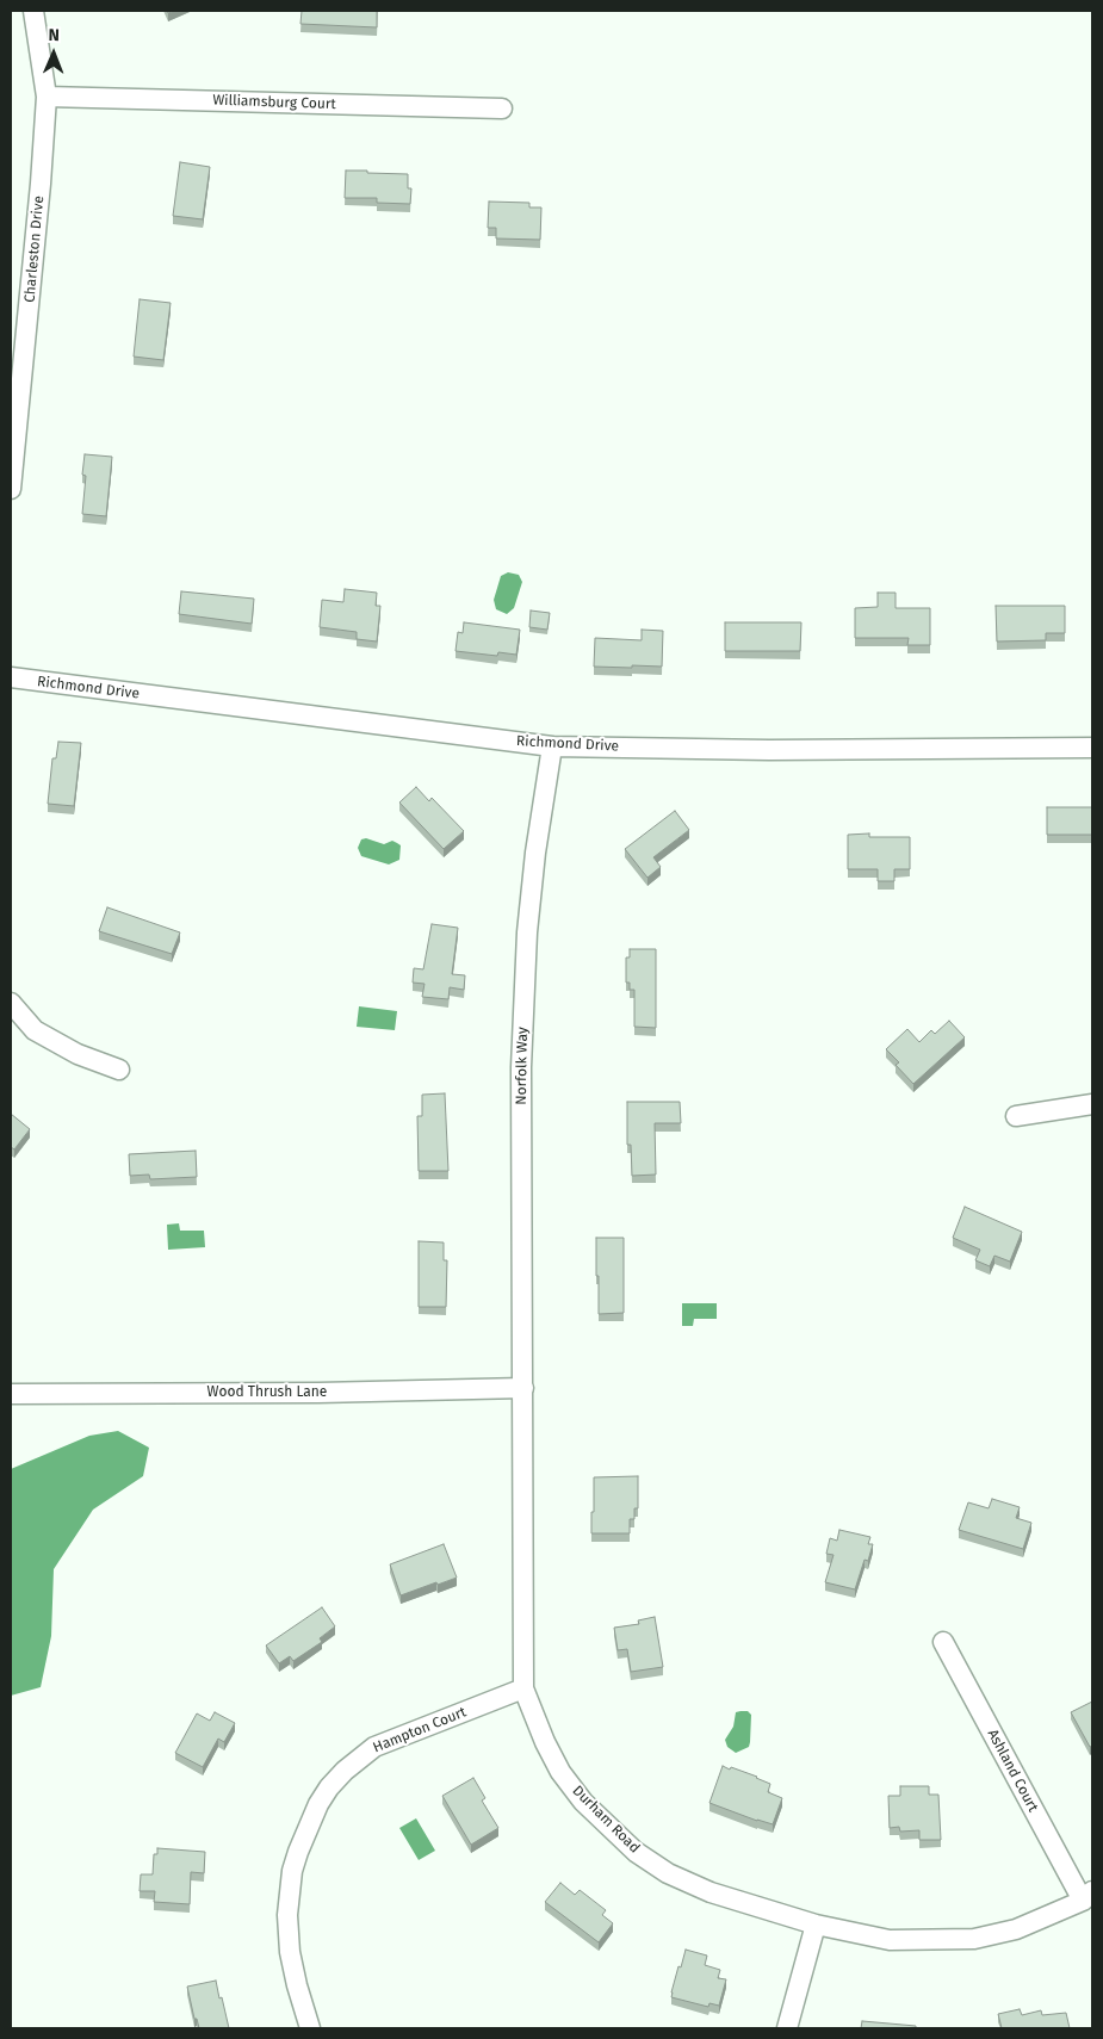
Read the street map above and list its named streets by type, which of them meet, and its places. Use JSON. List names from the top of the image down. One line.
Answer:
{"streets":{"street":["Williamsburg Court","Charleston Drive","Richmond Drive","Norfolk Way","Wood Thrush Lane","Hampton Court","Ashland Court","Durham Road"]},"crossings":[["Williamsburg Court","Charleston Drive"],["Richmond Drive","Norfolk Way"],["Norfolk Way","Wood Thrush Lane"],["Norfolk Way","Durham Road"],["Wood Thrush Lane","Durham Road"],["Hampton Court","Durham Road"],["Ashland Court","Durham Road"]],"north":"top"}
